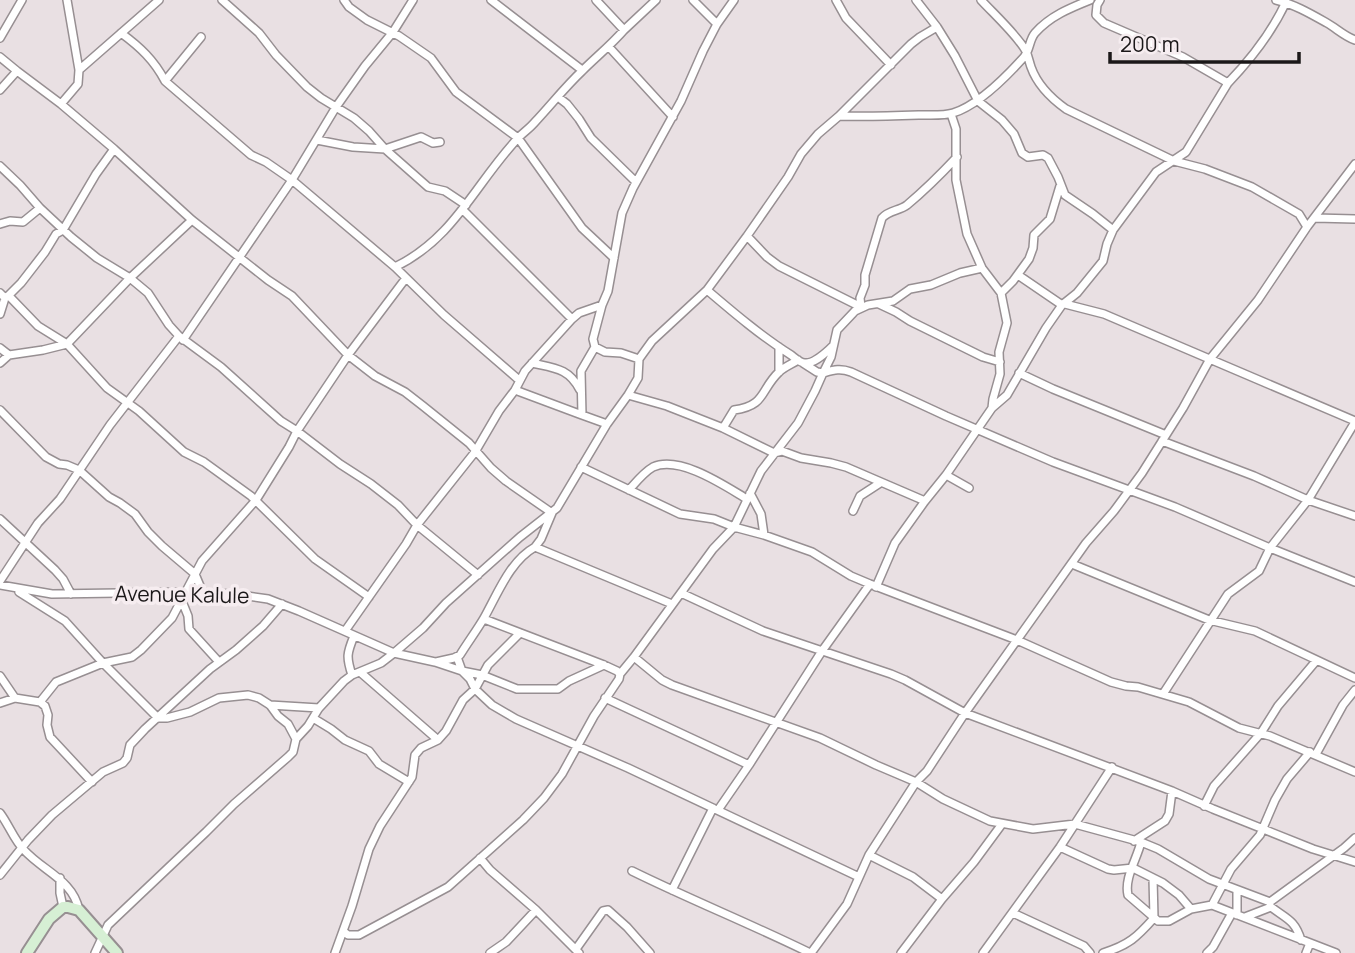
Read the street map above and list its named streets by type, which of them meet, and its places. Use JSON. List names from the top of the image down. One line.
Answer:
{"streets":{"street":["Avenue Kalule"]},"scale_bar":"200 m"}
